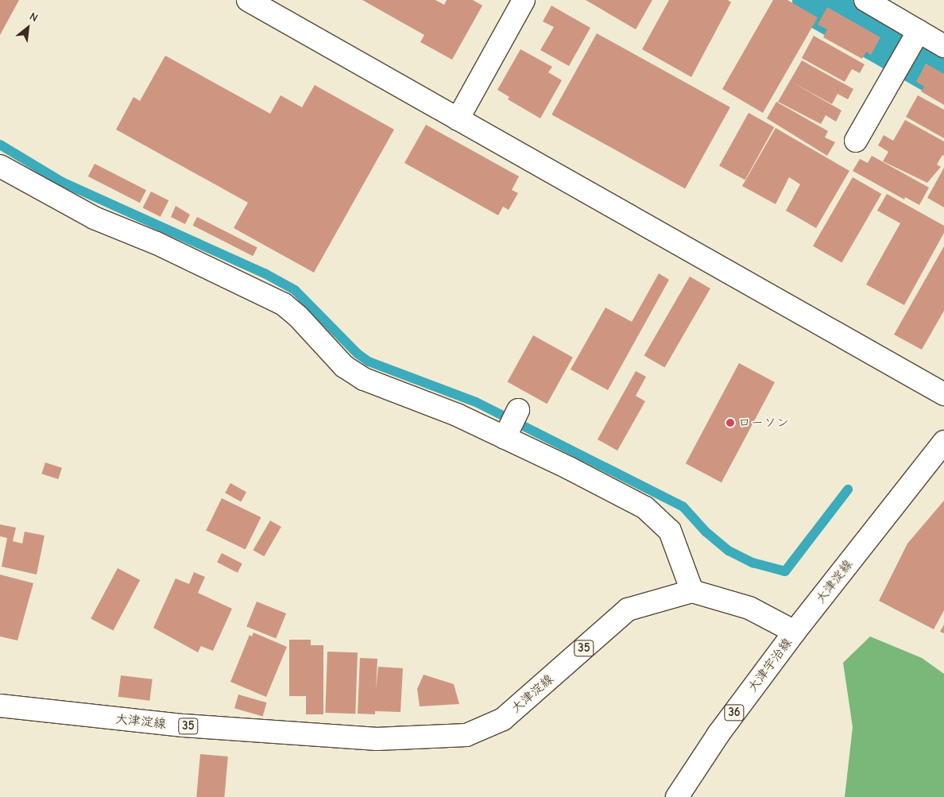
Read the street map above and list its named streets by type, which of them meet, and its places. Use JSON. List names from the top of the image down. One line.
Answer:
{"streets":{"street":["大津淀線","35","大津宇治線","36"]},"crossings":[["大津淀線","大津宇治線"]],"places":["ローソン"],"north":"top right"}
